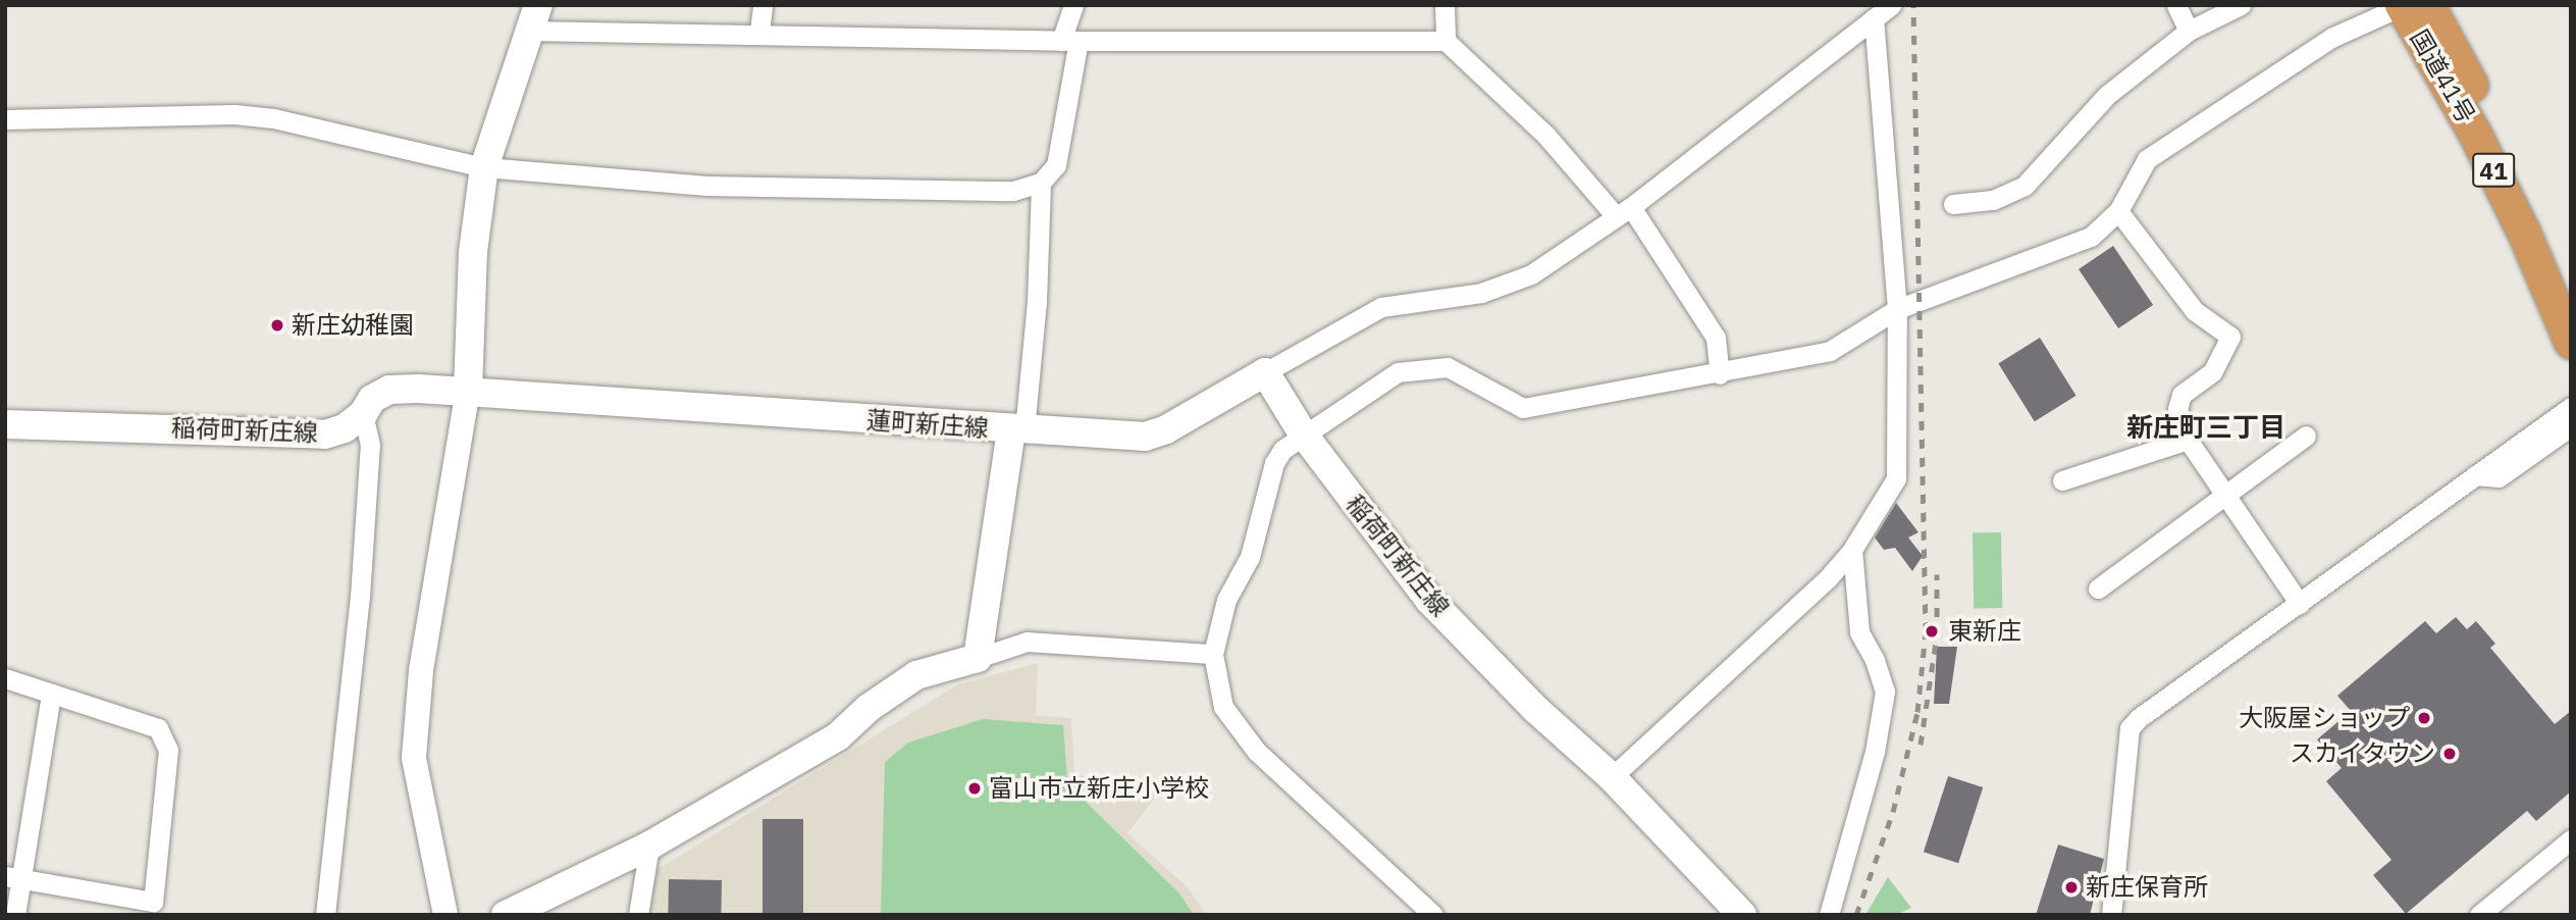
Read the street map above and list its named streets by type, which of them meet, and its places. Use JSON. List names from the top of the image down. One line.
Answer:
{"streets":{"highway":["国道41号","41"],"main road":["蓮町新庄線","稲荷町新庄線"]},"crossings":[["蓮町新庄線","稲荷町新庄線"]],"districts":["新庄町三丁目"],"places":["新庄幼稚園","東新庄","大阪屋ショップ","スカイタウン","富山市立新庄小学校","新庄保育所"]}
